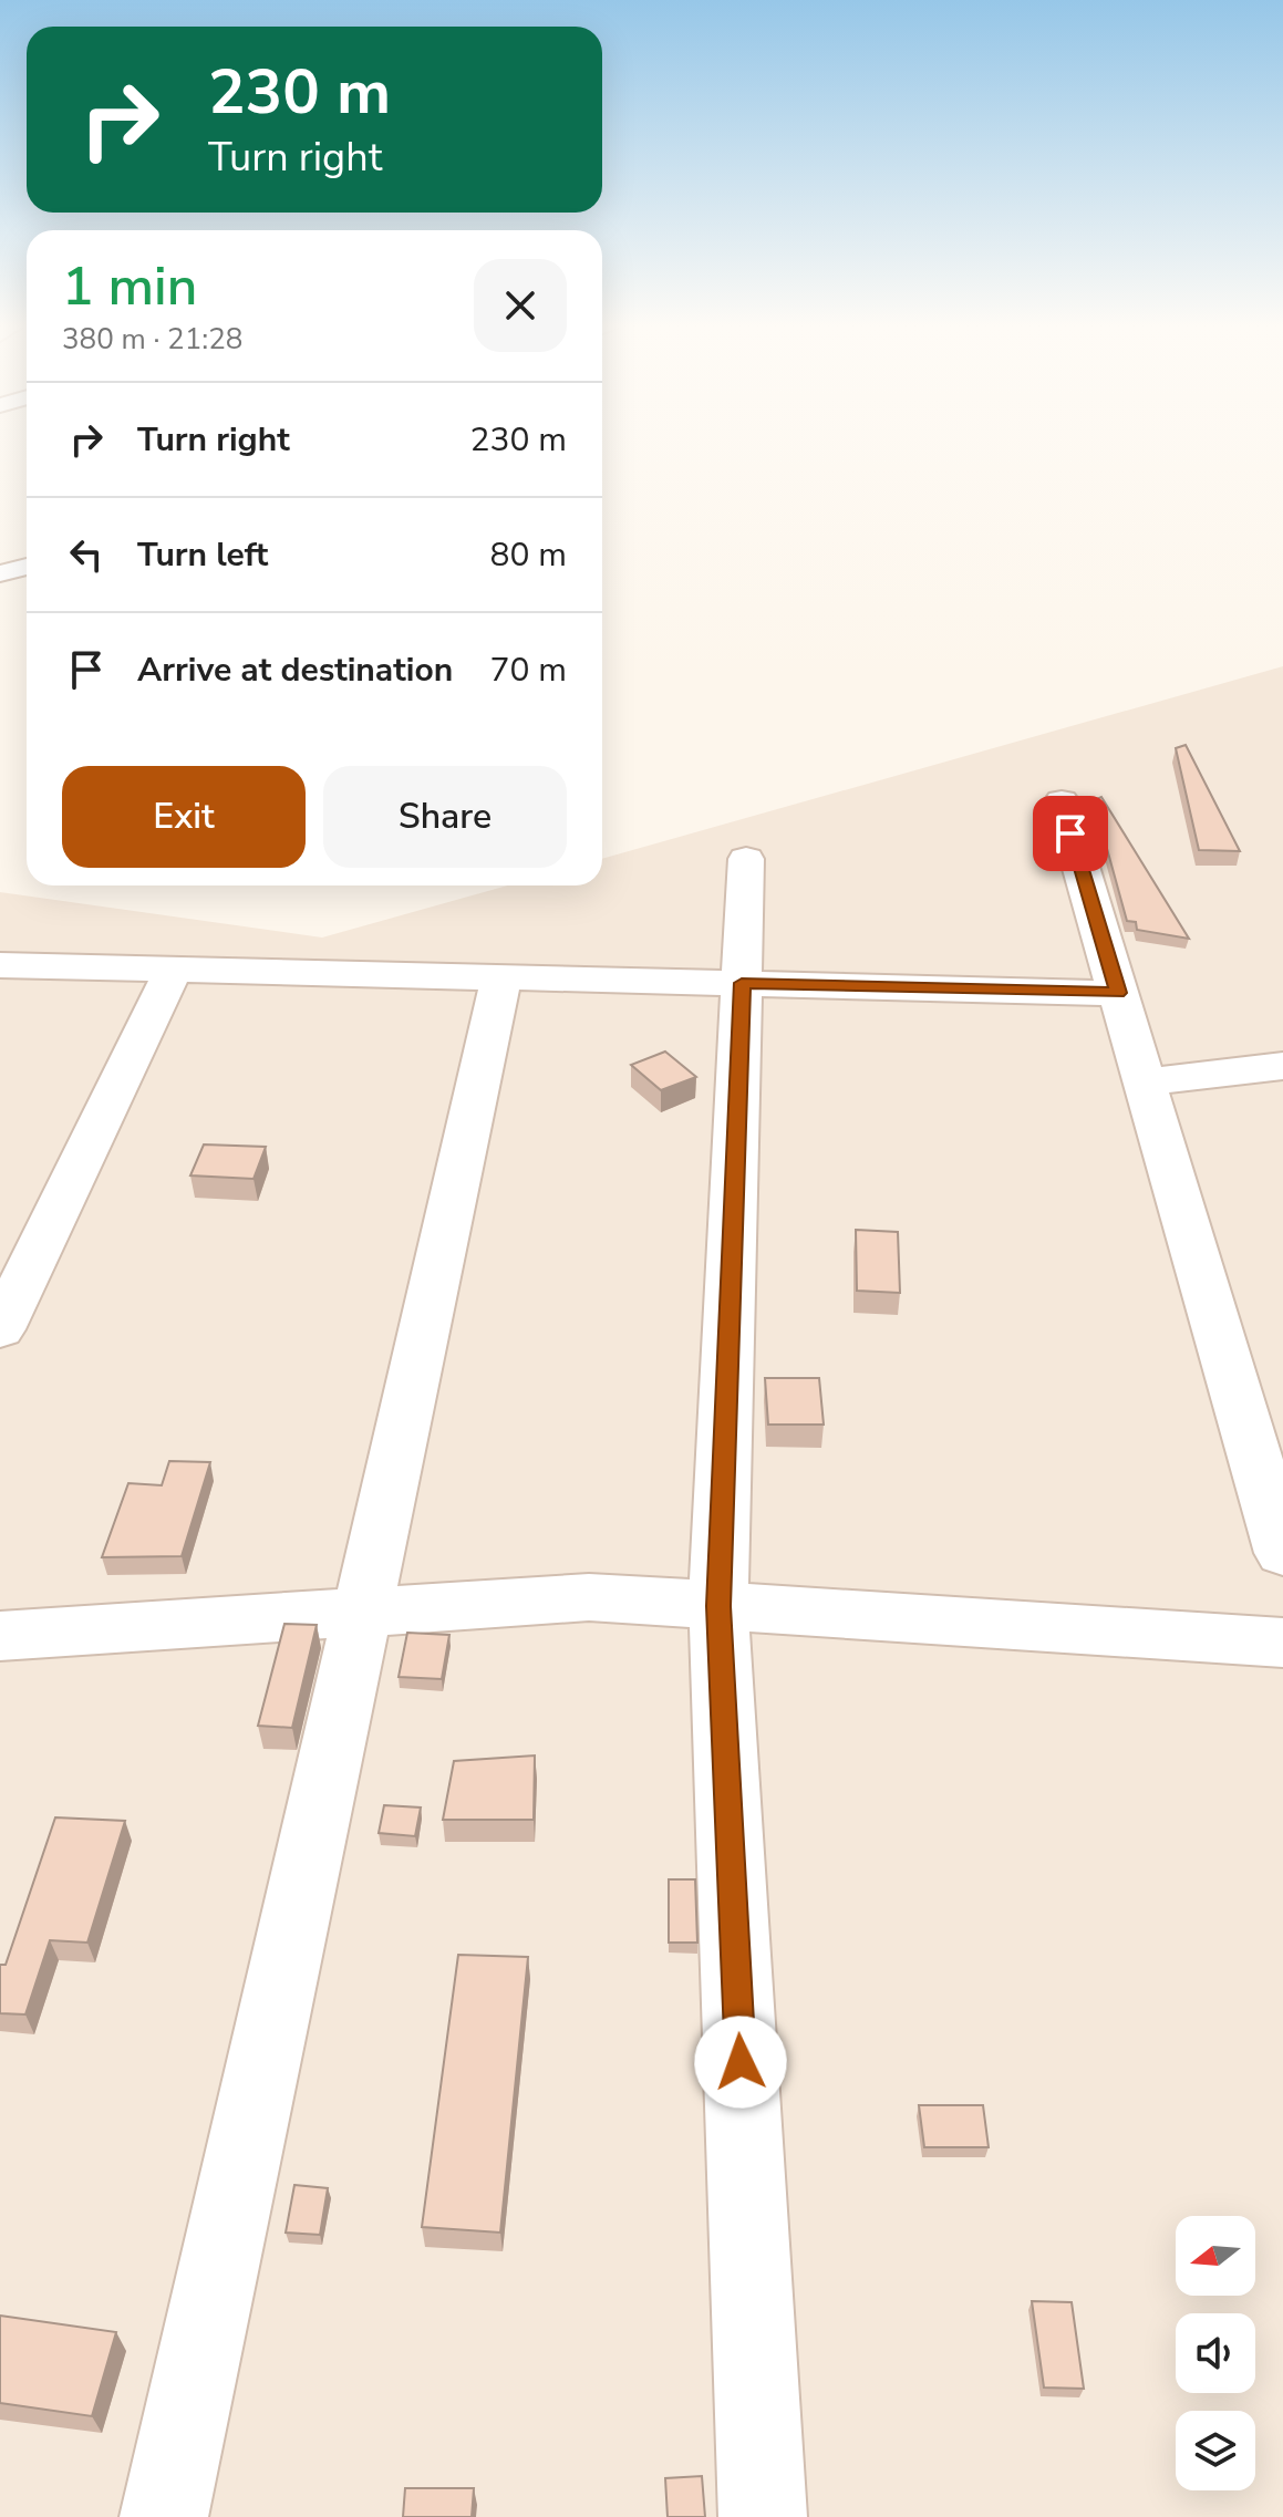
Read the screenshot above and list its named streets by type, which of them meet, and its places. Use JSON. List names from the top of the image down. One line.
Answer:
{"north":"left","page":{"turn":["230 m","Turn right"],"heading":["1 min","380 m · 21:28"],"list":[{"name":"Turn right","value":"230 m"},{"name":"Turn left","value":"80 m"},{"name":"Arrive at destination","value":"70 m"}],"buttons":["Exit","Share"]}}
